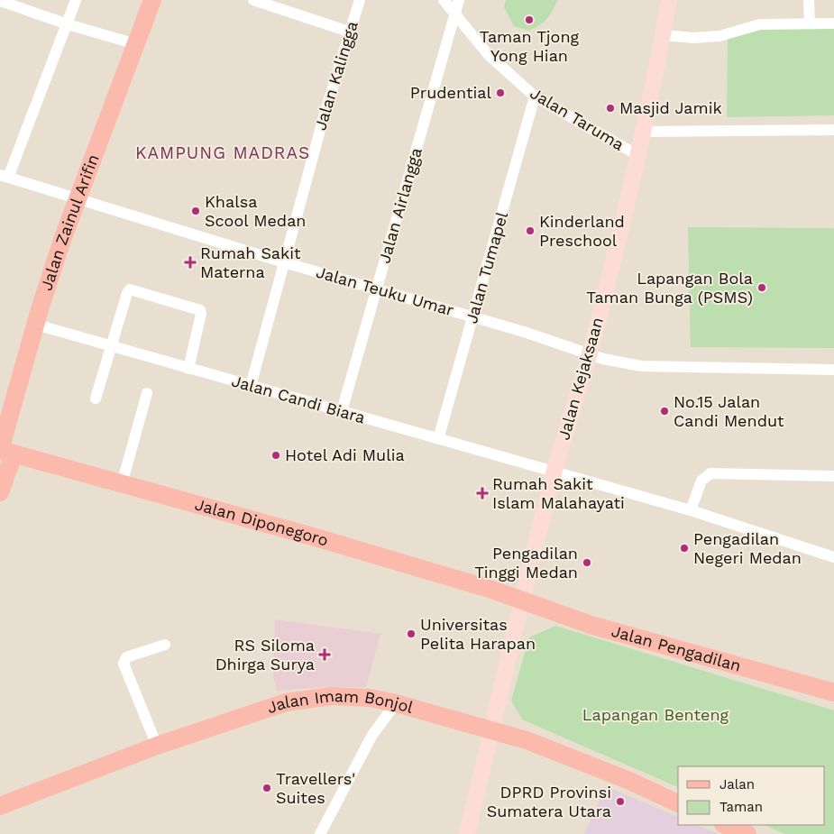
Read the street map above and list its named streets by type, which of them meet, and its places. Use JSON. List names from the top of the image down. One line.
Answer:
{"streets":{"main road":["Jalan Zainul Arifin","Jalan Kejaksaan","Jalan Diponegoro","Jalan Pengadilan","Jalan Imam Bonjol"],"street":["Jalan Kalingga","Jalan Taruma","Jalan Airlangga","Jalan Tumapel","Jalan Teuku Umar","Jalan Candi Biara"]},"crossings":[["Jalan Kalingga","Jalan Teuku Umar"],["Jalan Kalingga","Jalan Candi Biara"],["Jalan Taruma","Jalan Airlangga"],["Jalan Taruma","Jalan Tumapel"],["Jalan Taruma","Jalan Kejaksaan"],["Jalan Airlangga","Jalan Teuku Umar"],["Jalan Airlangga","Jalan Candi Biara"],["Jalan Zainul Arifin","Jalan Teuku Umar"],["Jalan Zainul Arifin","Jalan Candi Biara"],["Jalan Zainul Arifin","Jalan Diponegoro"],["Jalan Tumapel","Jalan Teuku Umar"],["Jalan Tumapel","Jalan Candi Biara"],["Jalan Teuku Umar","Jalan Kejaksaan"],["Jalan Kejaksaan","Jalan Candi Biara"],["Jalan Kejaksaan","Jalan Diponegoro"],["Jalan Kejaksaan","Jalan Pengadilan"],["Jalan Kejaksaan","Jalan Imam Bonjol"],["Jalan Diponegoro","Jalan Pengadilan"]],"districts":["KAMPUNG MADRAS"],"parks":["Lapangan Benteng"],"places":{"other":["Taman Tjong Yong Hian","Prudential","Masjid Jamik","Khalsa Scool Medan","Kinderland Preschool","Lapangan Bola Taman Bunga (PSMS)","No.15 Jalan Candi Mendut","Hotel Adi Mulia","Pengadilan Negeri Medan","Pengadilan Tinggi Medan","Universitas Pelita Harapan","Travellers' Suites","DPRD Provinsi Sumatera Utara"],"health":["Rumah Sakit Materna","Rumah Sakit Islam Malahayati","RS Siloma Dhirga Surya"]},"legend":["Jalan","Taman"]}
